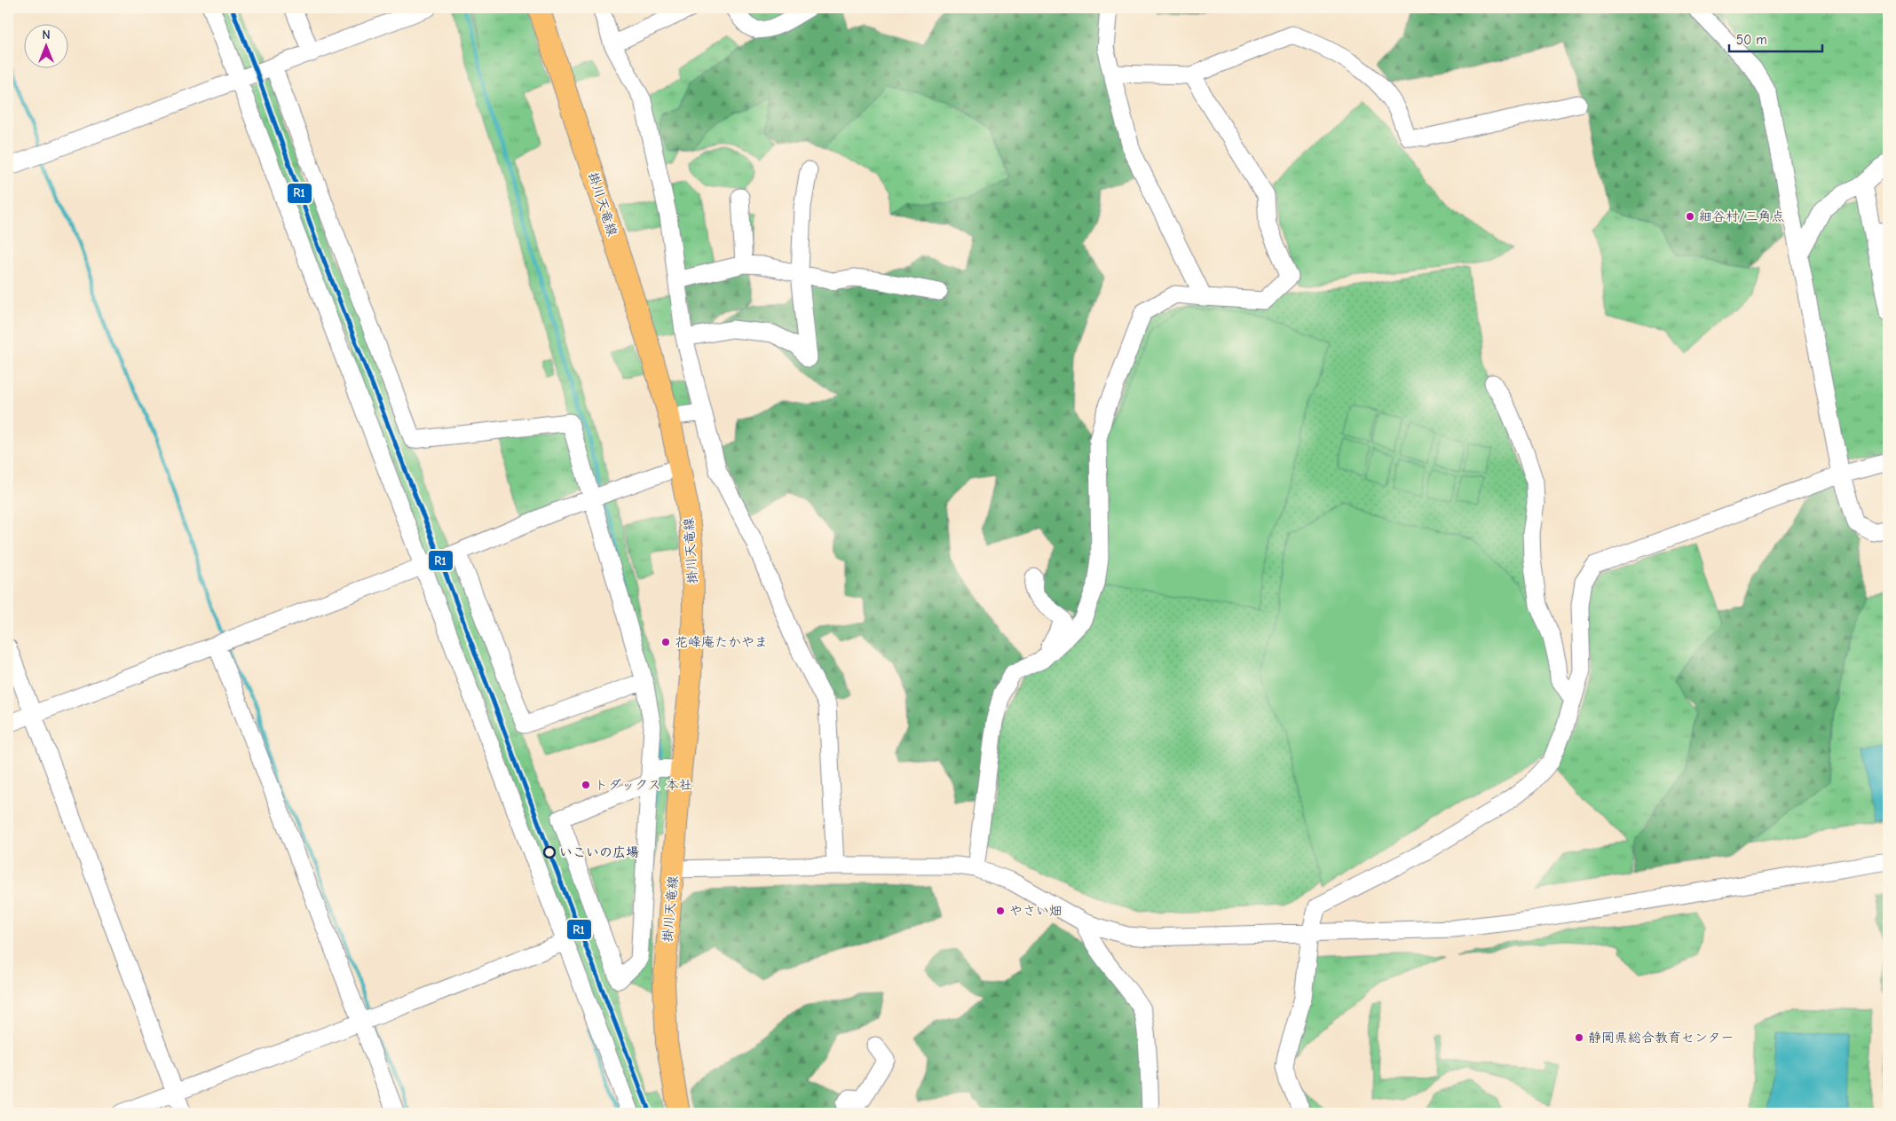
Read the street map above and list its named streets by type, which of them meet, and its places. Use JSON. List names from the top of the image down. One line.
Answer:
{"streets":{"main road":["掛川天竜線"]},"places":["細谷村/三角点","花峰庵たかやま","トダックス 本社","いこいの広場","やさい畑","静岡県総合教育センター"],"lines":["transit line R1"],"scale_bar":"50 m","north":"top"}
